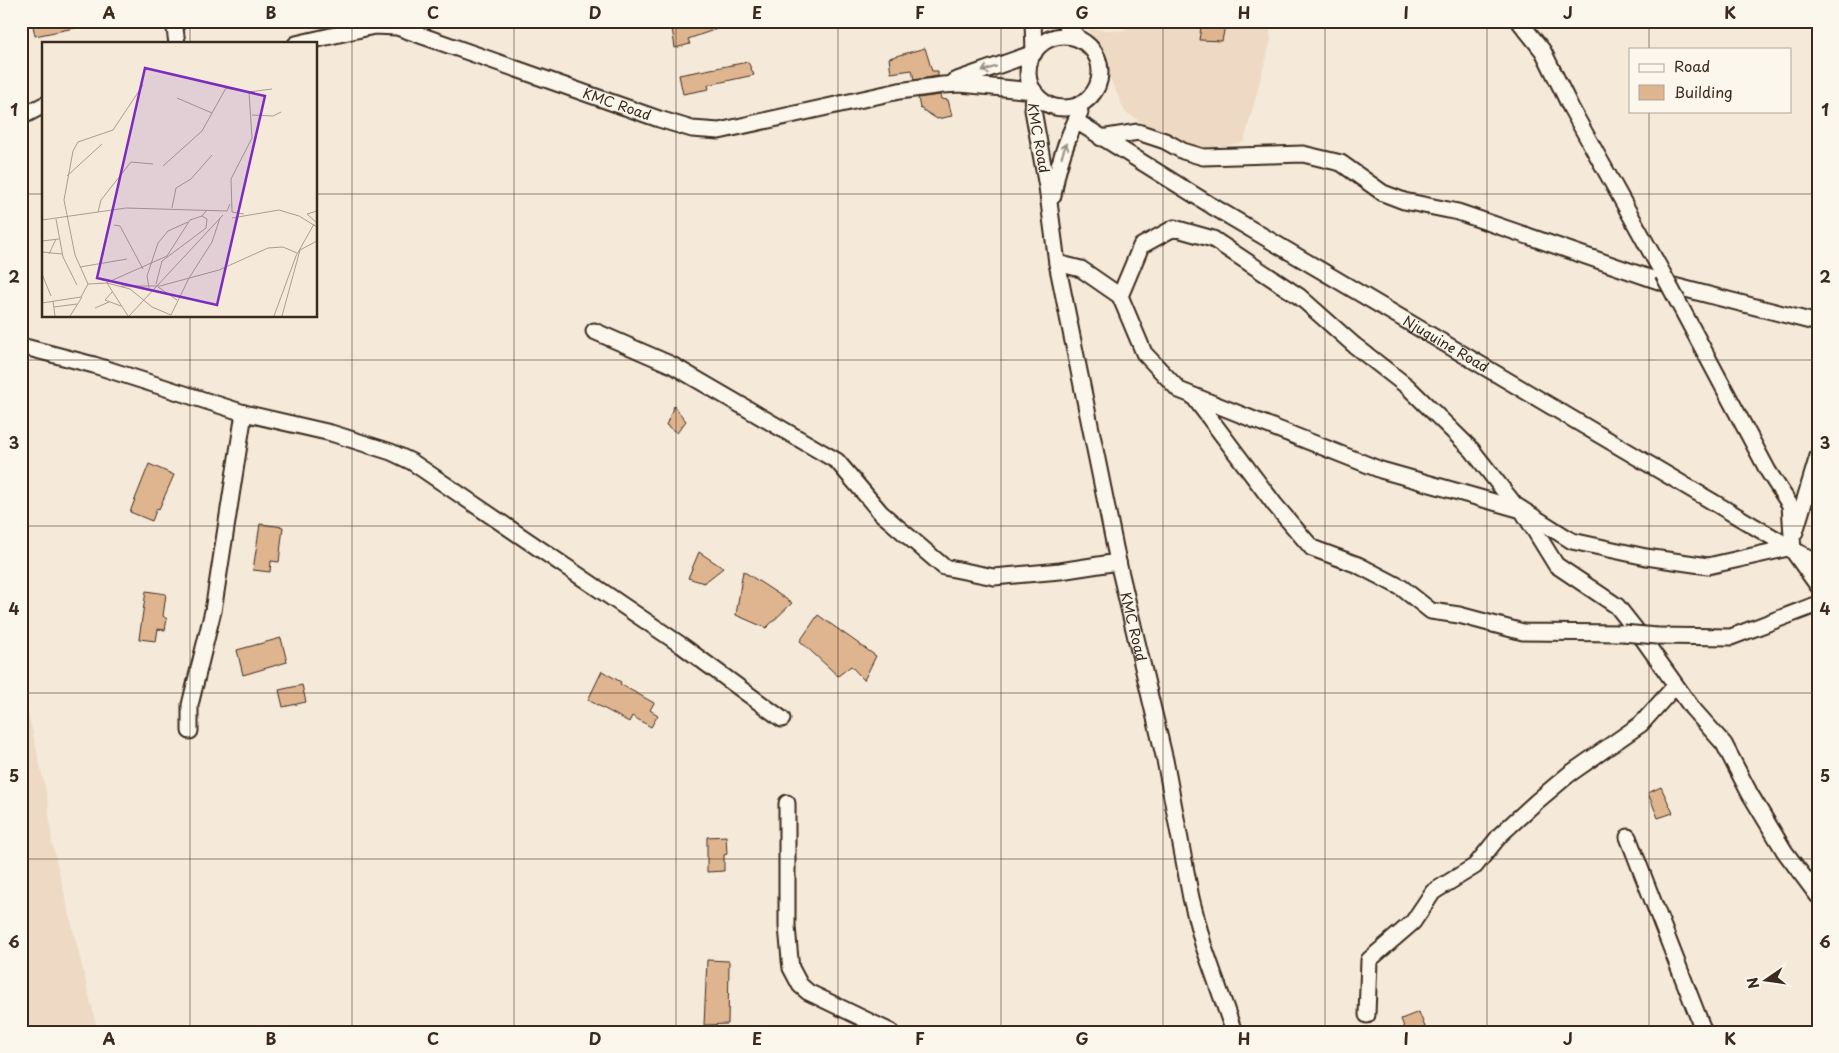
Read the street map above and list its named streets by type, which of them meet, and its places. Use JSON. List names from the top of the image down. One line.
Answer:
{"streets":{"street":["KMC Road","Njuguine Road"]},"crossings":[["KMC Road","Njuguine Road"]],"legend":["Road","Building"],"north":"left","grid":{"columns":["A","B","C","D","E","F","G","H","I","J","K"],"rows":["1","2","3","4","5","6"]}}
